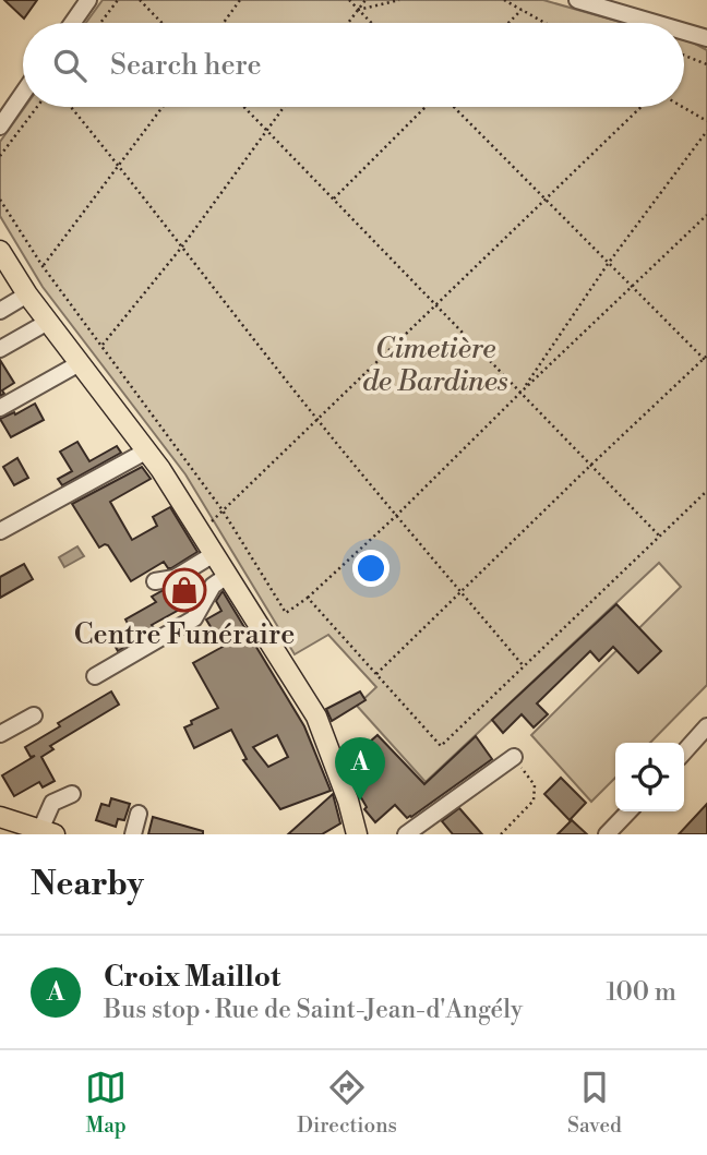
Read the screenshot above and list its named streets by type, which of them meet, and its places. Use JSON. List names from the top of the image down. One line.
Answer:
{"parks":["Cimetière de Bardines"],"places":{"shop":["Centre Funéraire"]},"page":{"search":"Search here","pins":"A","heading":"Nearby","list":[{"mark":"A","name":"Croix Maillot","note":"Bus stop · Rue de Saint-Jean-d'Angély","value":"100 m"}],"nav":["Map","Directions","Saved"]}}
